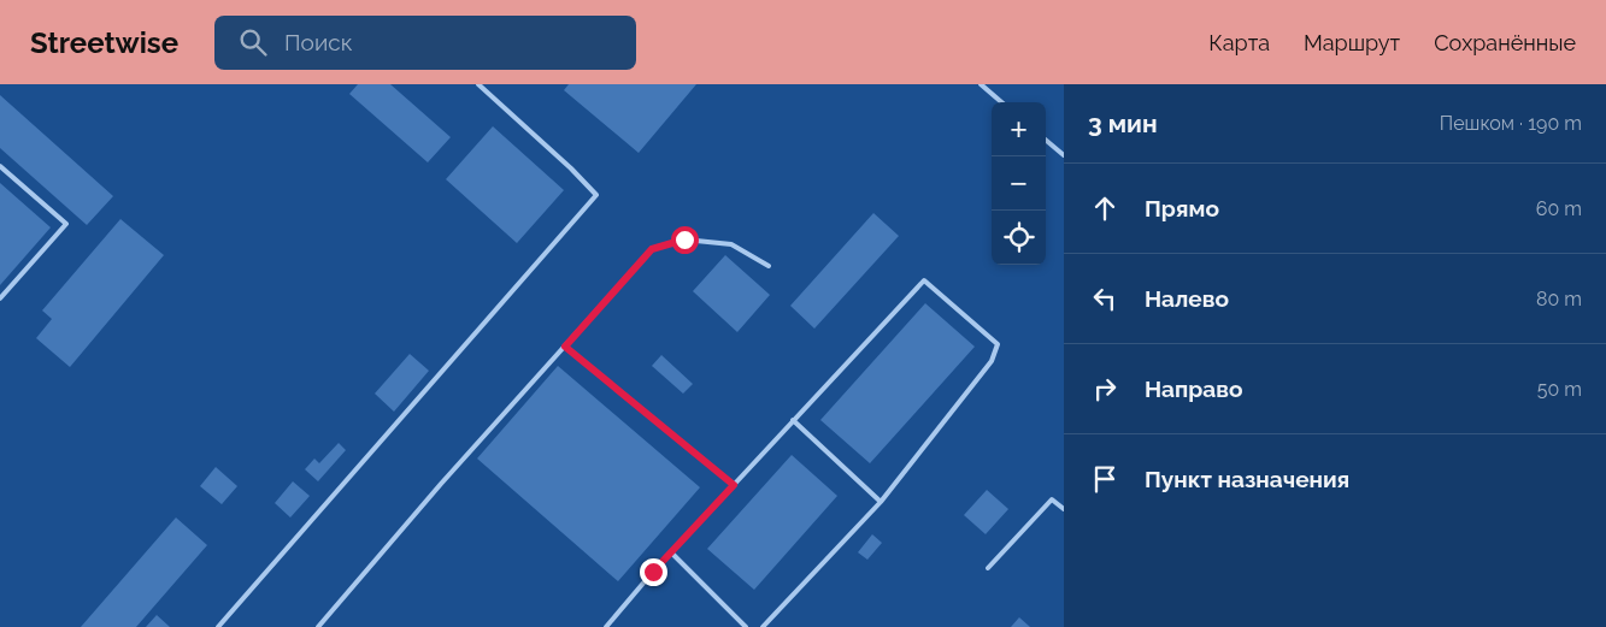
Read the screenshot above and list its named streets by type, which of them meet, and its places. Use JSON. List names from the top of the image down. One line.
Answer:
{"page":{"header":"Streetwise","search":"Поиск","nav":["Карта","Маршрут","Сохранённые"],"heading":["3 мин","Пешком · 190 m"],"map_buttons":["+","−"],"list":[["Прямо","60 m"],["Налево","80 m"],["Направо","50 m"],"Пункт назначения"]}}
